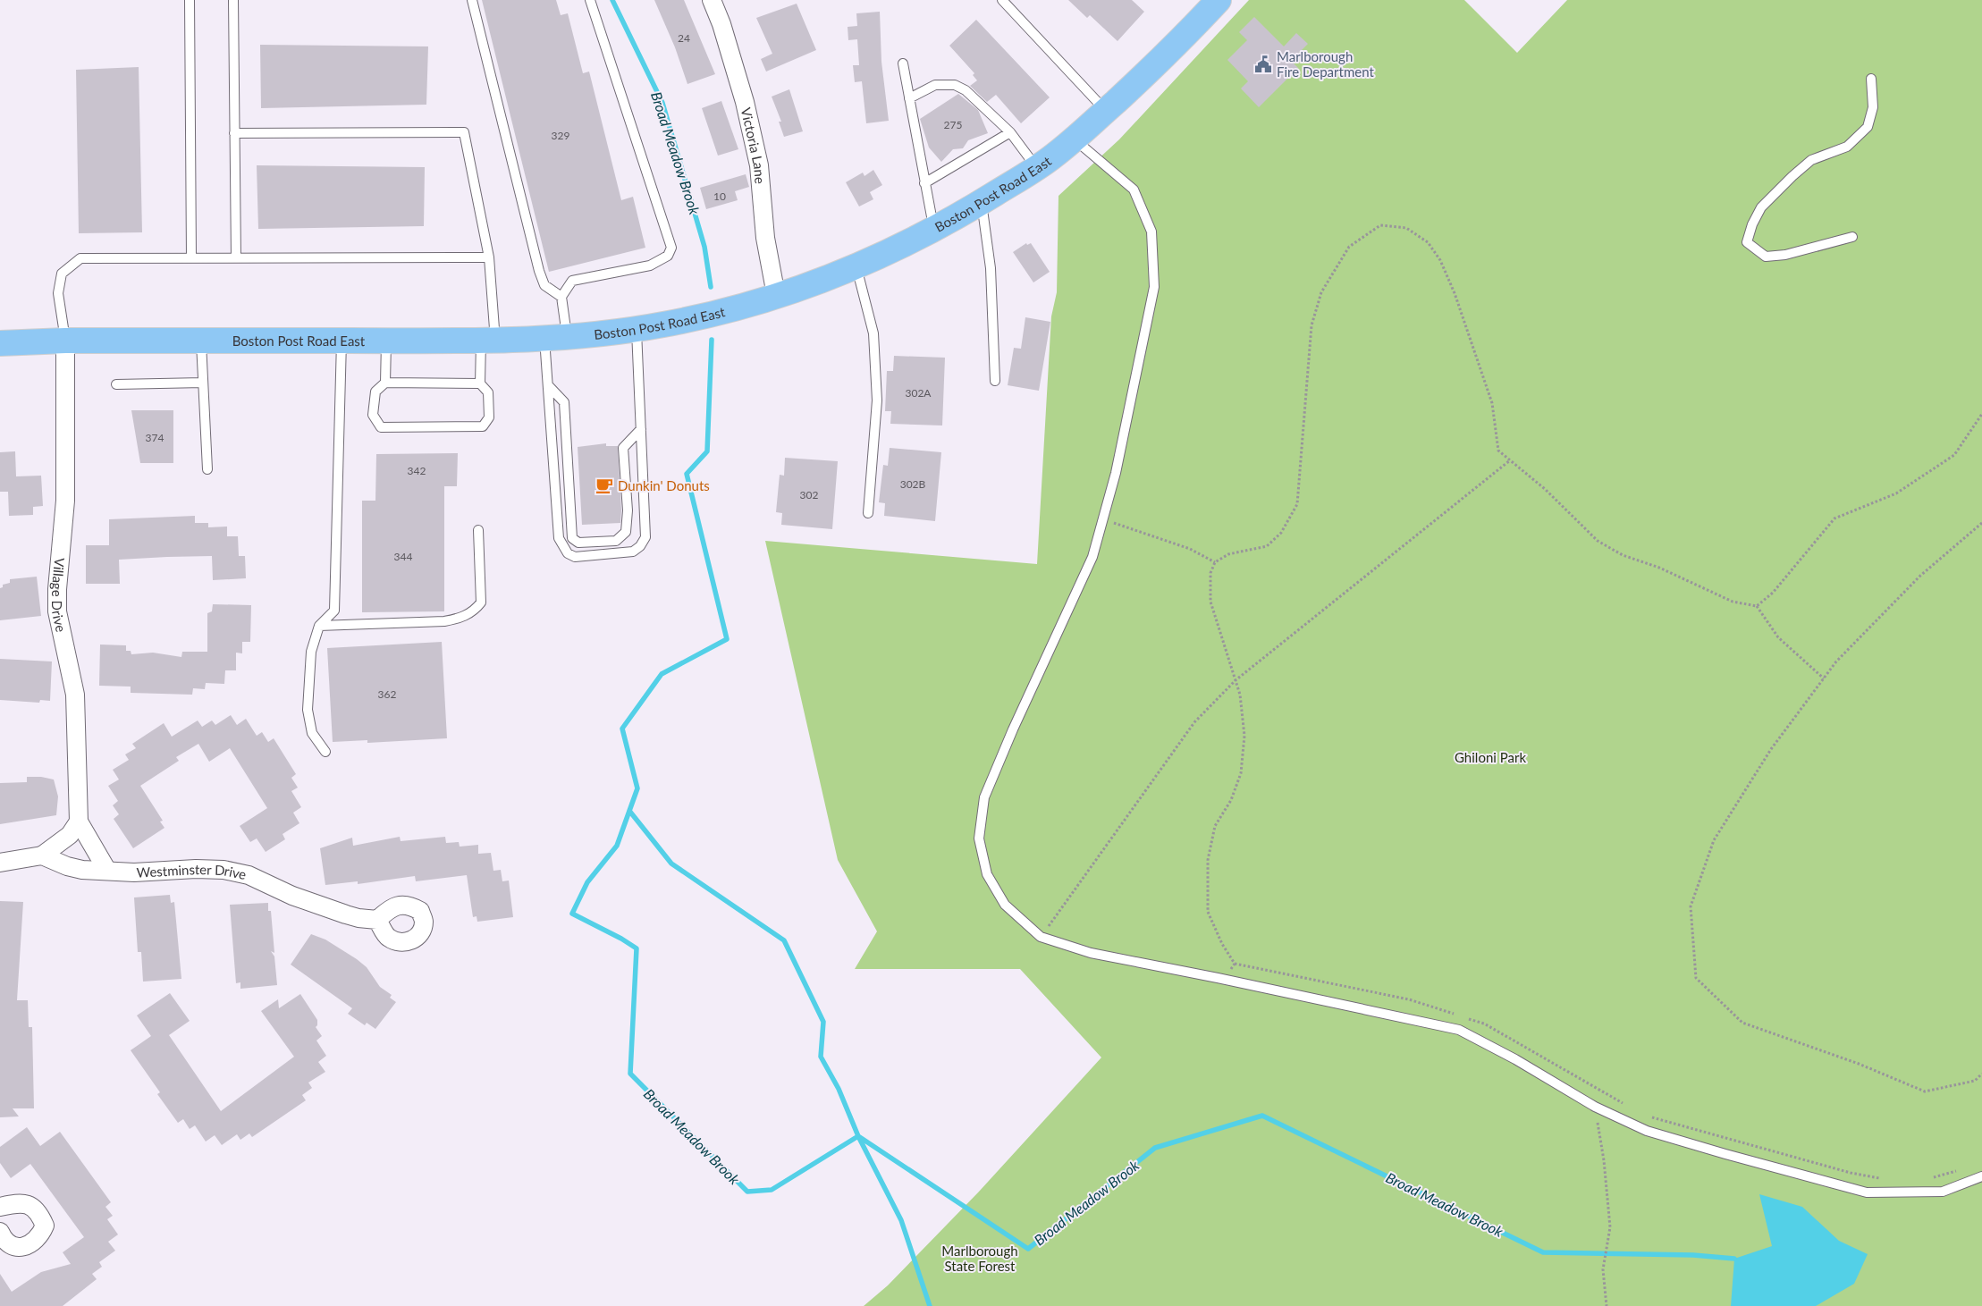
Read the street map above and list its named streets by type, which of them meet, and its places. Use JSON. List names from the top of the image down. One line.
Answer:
{"streets":{"main road":["Boston Post Road East"],"street":["Victoria Lane","Village Drive","Westminster Drive"]},"crossings":[["Victoria Lane","Boston Post Road East"],["Boston Post Road East","Village Drive"],["Village Drive","Westminster Drive"]],"water":["Broad Meadow Brook"],"parks":["Ghiloni Park","Marlborough State Forest"],"places":{"public building":["Marlborough Fire Department"],"cafe":["Dunkin' Donuts"]},"house_numbers":["24","275","329","10","302A","374","342","302B","302","344","362"]}
